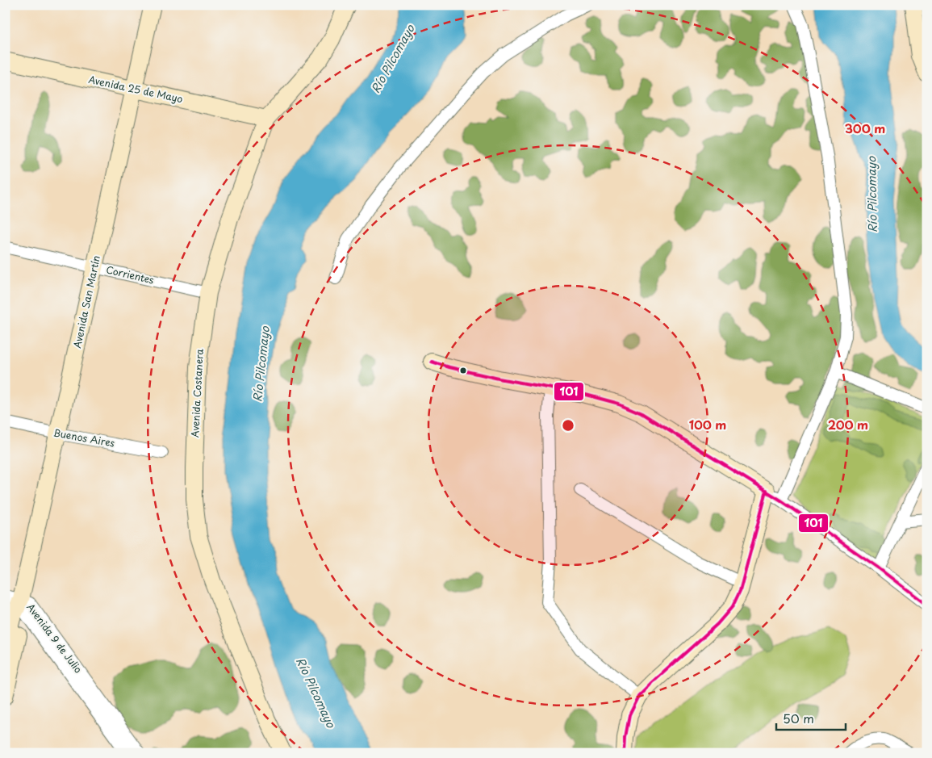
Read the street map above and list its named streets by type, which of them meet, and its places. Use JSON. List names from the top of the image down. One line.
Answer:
{"streets":{"street":["Avenida 25 de Mayo","Corrientes","Avenida San Martín","Avenida Costanera","Buenos Aires","Avenida 9 de Julio"]},"crossings":[["Avenida 25 de Mayo","Avenida San Martín"],["Avenida 25 de Mayo","Avenida Costanera"],["Corrientes","Avenida San Martín"],["Corrientes","Avenida Costanera"],["Avenida San Martín","Buenos Aires"],["Avenida San Martín","Avenida 9 de Julio"]],"water":["Río Pilcomayo"],"lines":["transit line 101"],"scale_bar":"50 m","rings":["300 m","100 m","200 m"]}
